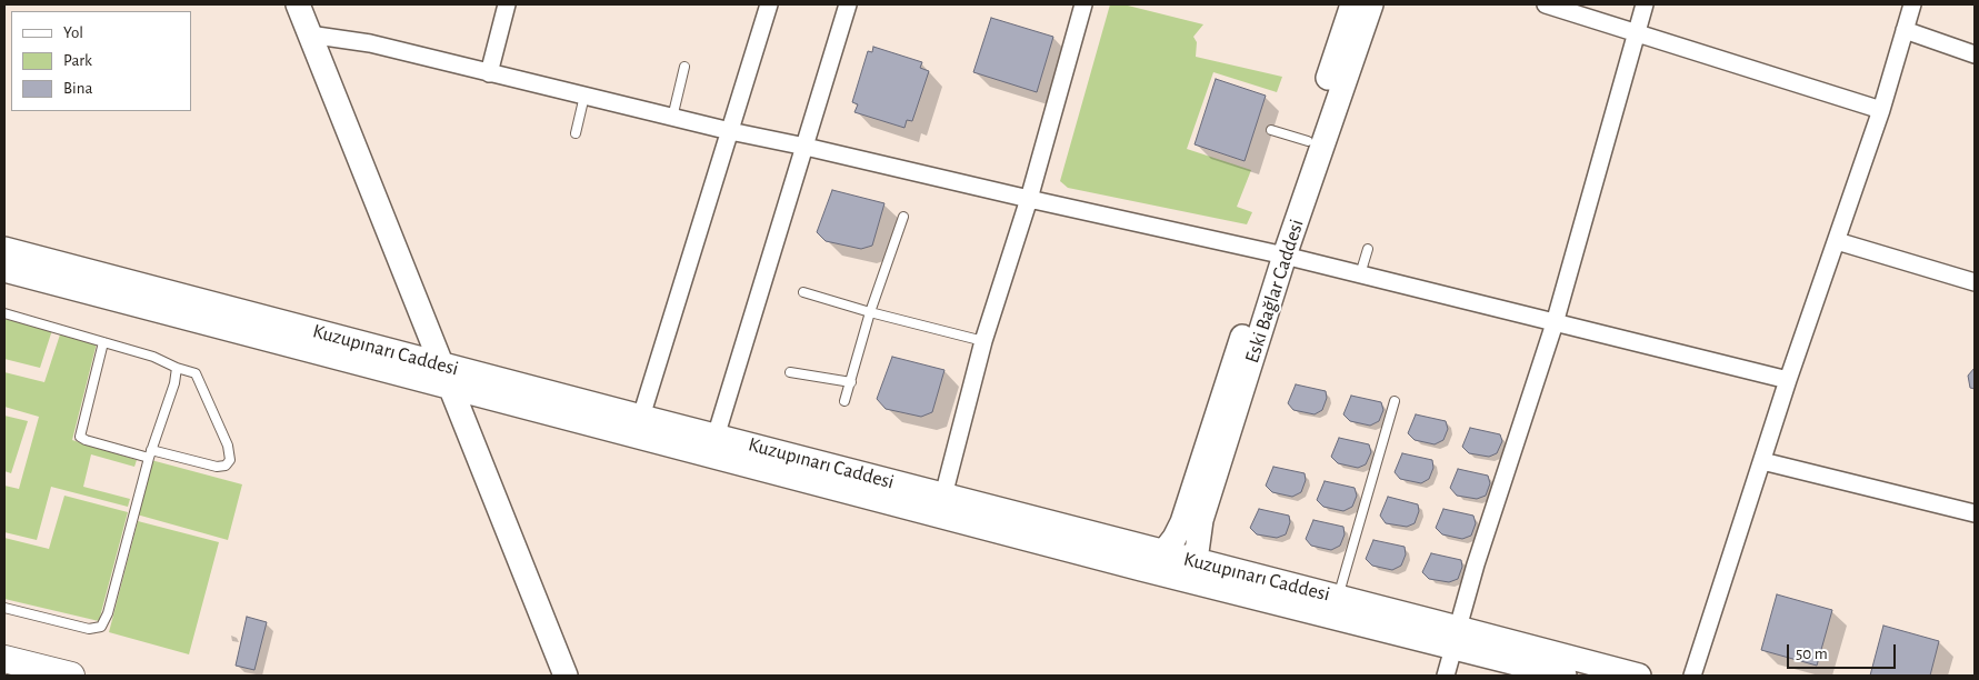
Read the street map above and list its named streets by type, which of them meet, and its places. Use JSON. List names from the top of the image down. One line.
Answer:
{"streets":{"street":["Eski Bağlar Caddesi","Kuzupınarı Caddesi"]},"crossings":[["Eski Bağlar Caddesi","Kuzupınarı Caddesi"]],"legend":["Yol","Park","Bina"],"scale_bar":"50 m"}
